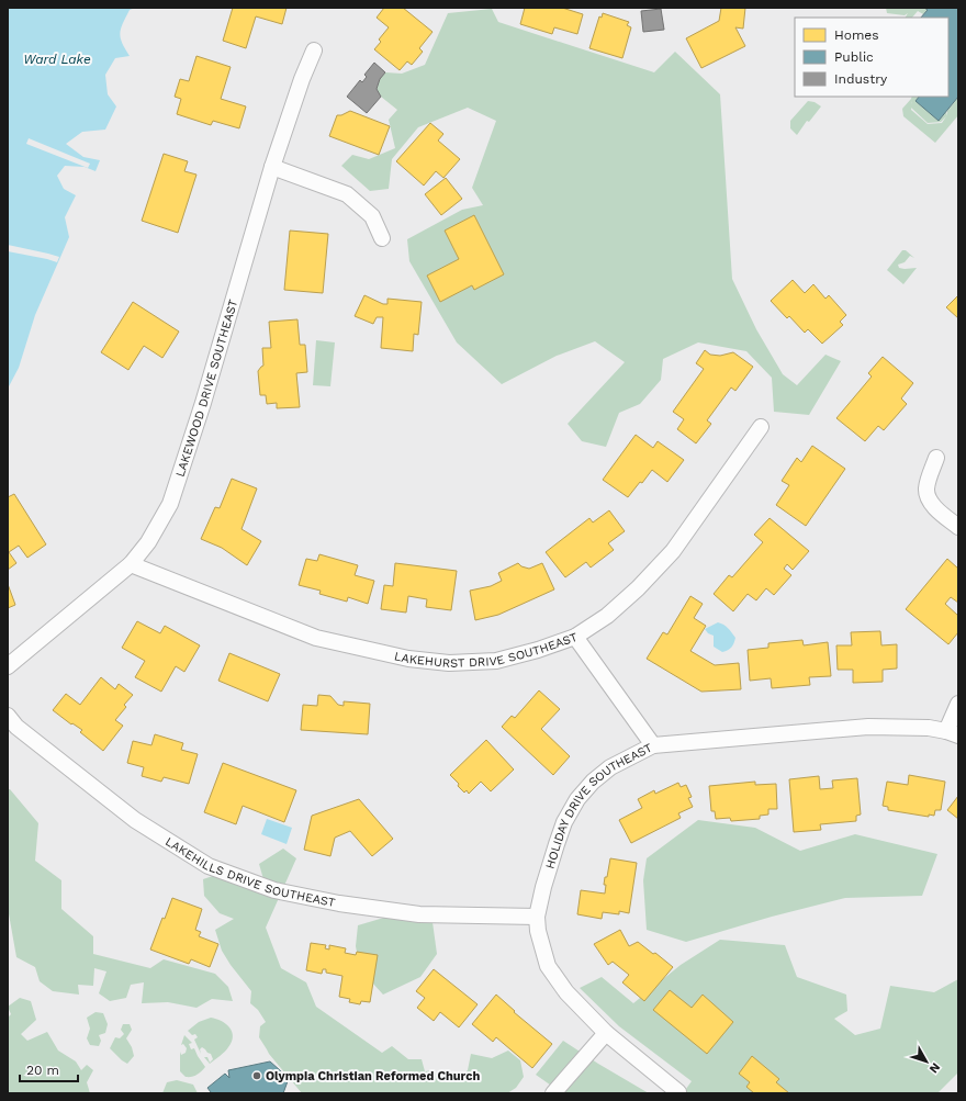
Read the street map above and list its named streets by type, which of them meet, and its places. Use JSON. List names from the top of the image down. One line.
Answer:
{"streets":{"street":["LAKEWOOD DRIVE SOUTHEAST","LAKEHURST DRIVE SOUTHEAST","HOLIDAY DRIVE SOUTHEAST","LAKEHILLS DRIVE SOUTHEAST"]},"crossings":[["LAKEWOOD DRIVE SOUTHEAST","LAKEHURST DRIVE SOUTHEAST"],["HOLIDAY DRIVE SOUTHEAST","LAKEHILLS DRIVE SOUTHEAST"]],"water":["Ward Lake"],"places":["Olympia Christian Reformed Church"],"legend":["Homes","Public","Industry"],"scale_bar":"20 m","north":"bottom right"}
